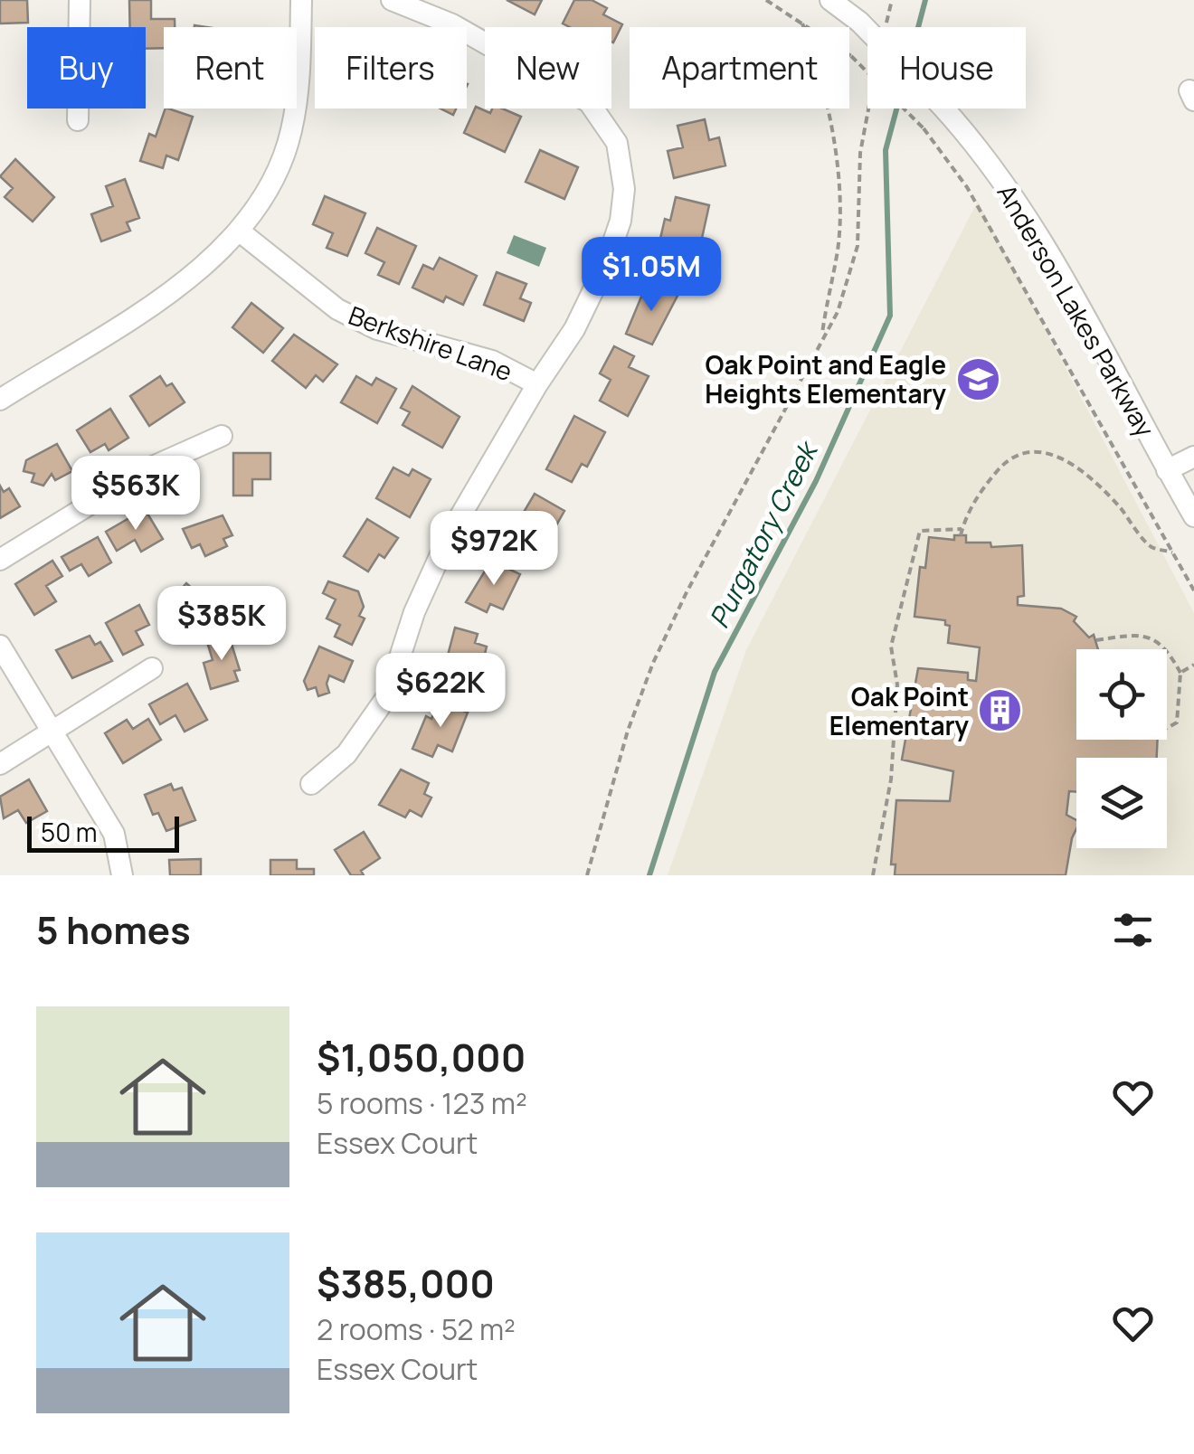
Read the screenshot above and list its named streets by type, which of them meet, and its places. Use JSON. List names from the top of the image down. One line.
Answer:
{"streets":{"street":["Anderson Lakes Parkway","Berkshire Lane"]},"water":["Purgatory Creek"],"places":{"school or university":["Oak Point and Eagle Heights Elementary"],"building":["Oak Point Elementary"]},"scale_bar":"50 m","page":{"chip":["Buy","Rent","Filters","New","Apartment","House"],"price":["$1.05M","$563K","$972K","$385K","$622K"],"scale":"50 m","heading":"5 homes","list":[{"name":"$1,050,000","note":"5 rooms · 123 m² · Essex Court"},{"name":"$385,000","note":"2 rooms · 52 m² · Essex Court"}]}}
